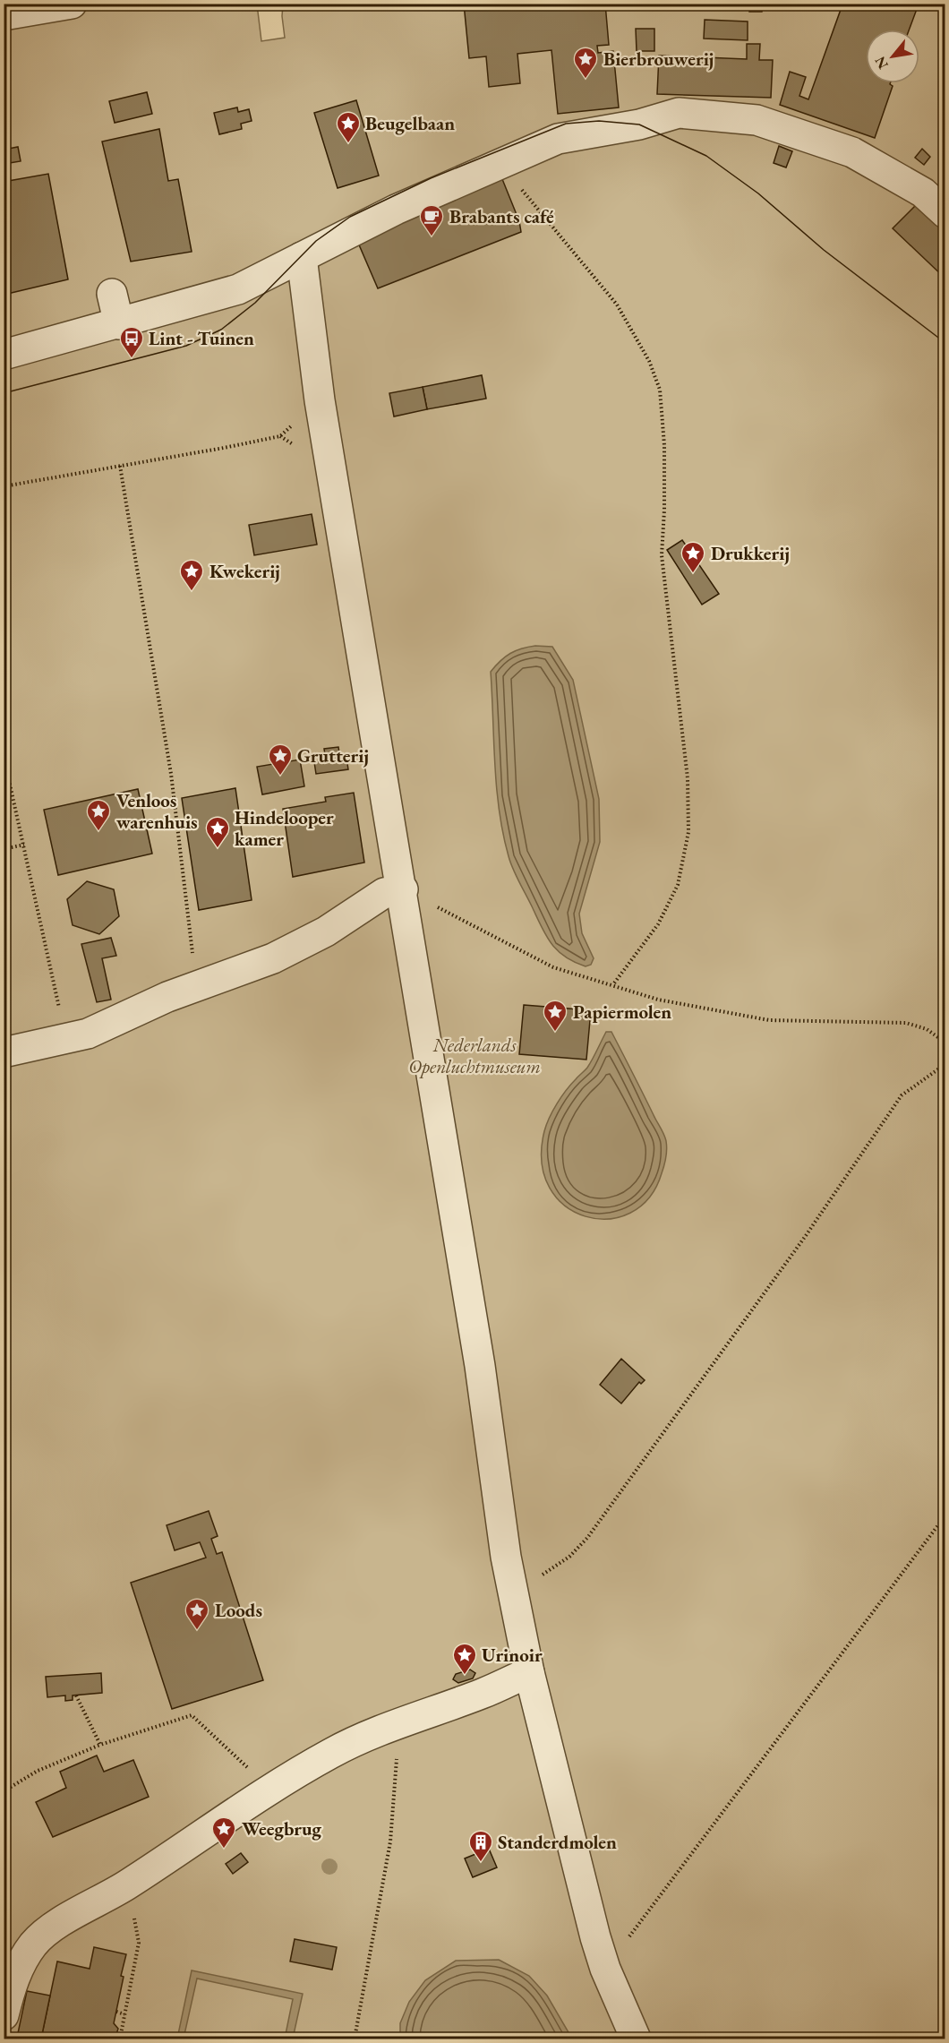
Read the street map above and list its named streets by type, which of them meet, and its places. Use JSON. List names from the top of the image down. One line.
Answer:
{"parks":["Nederlands Openluchtmuseum"],"places":{"place":["Bierbrouwerij","Beugelbaan","Drukkerij","Kwekerij","Grutterij","Venloos warenhuis","Hindelooper kamer","Papiermolen","Loods","Urinoir","Weegbrug"],"cafe":["Brabants café"],"bus stop":["Lint - Tuinen"],"building":["Standerdmolen"]},"north":"bottom left"}
